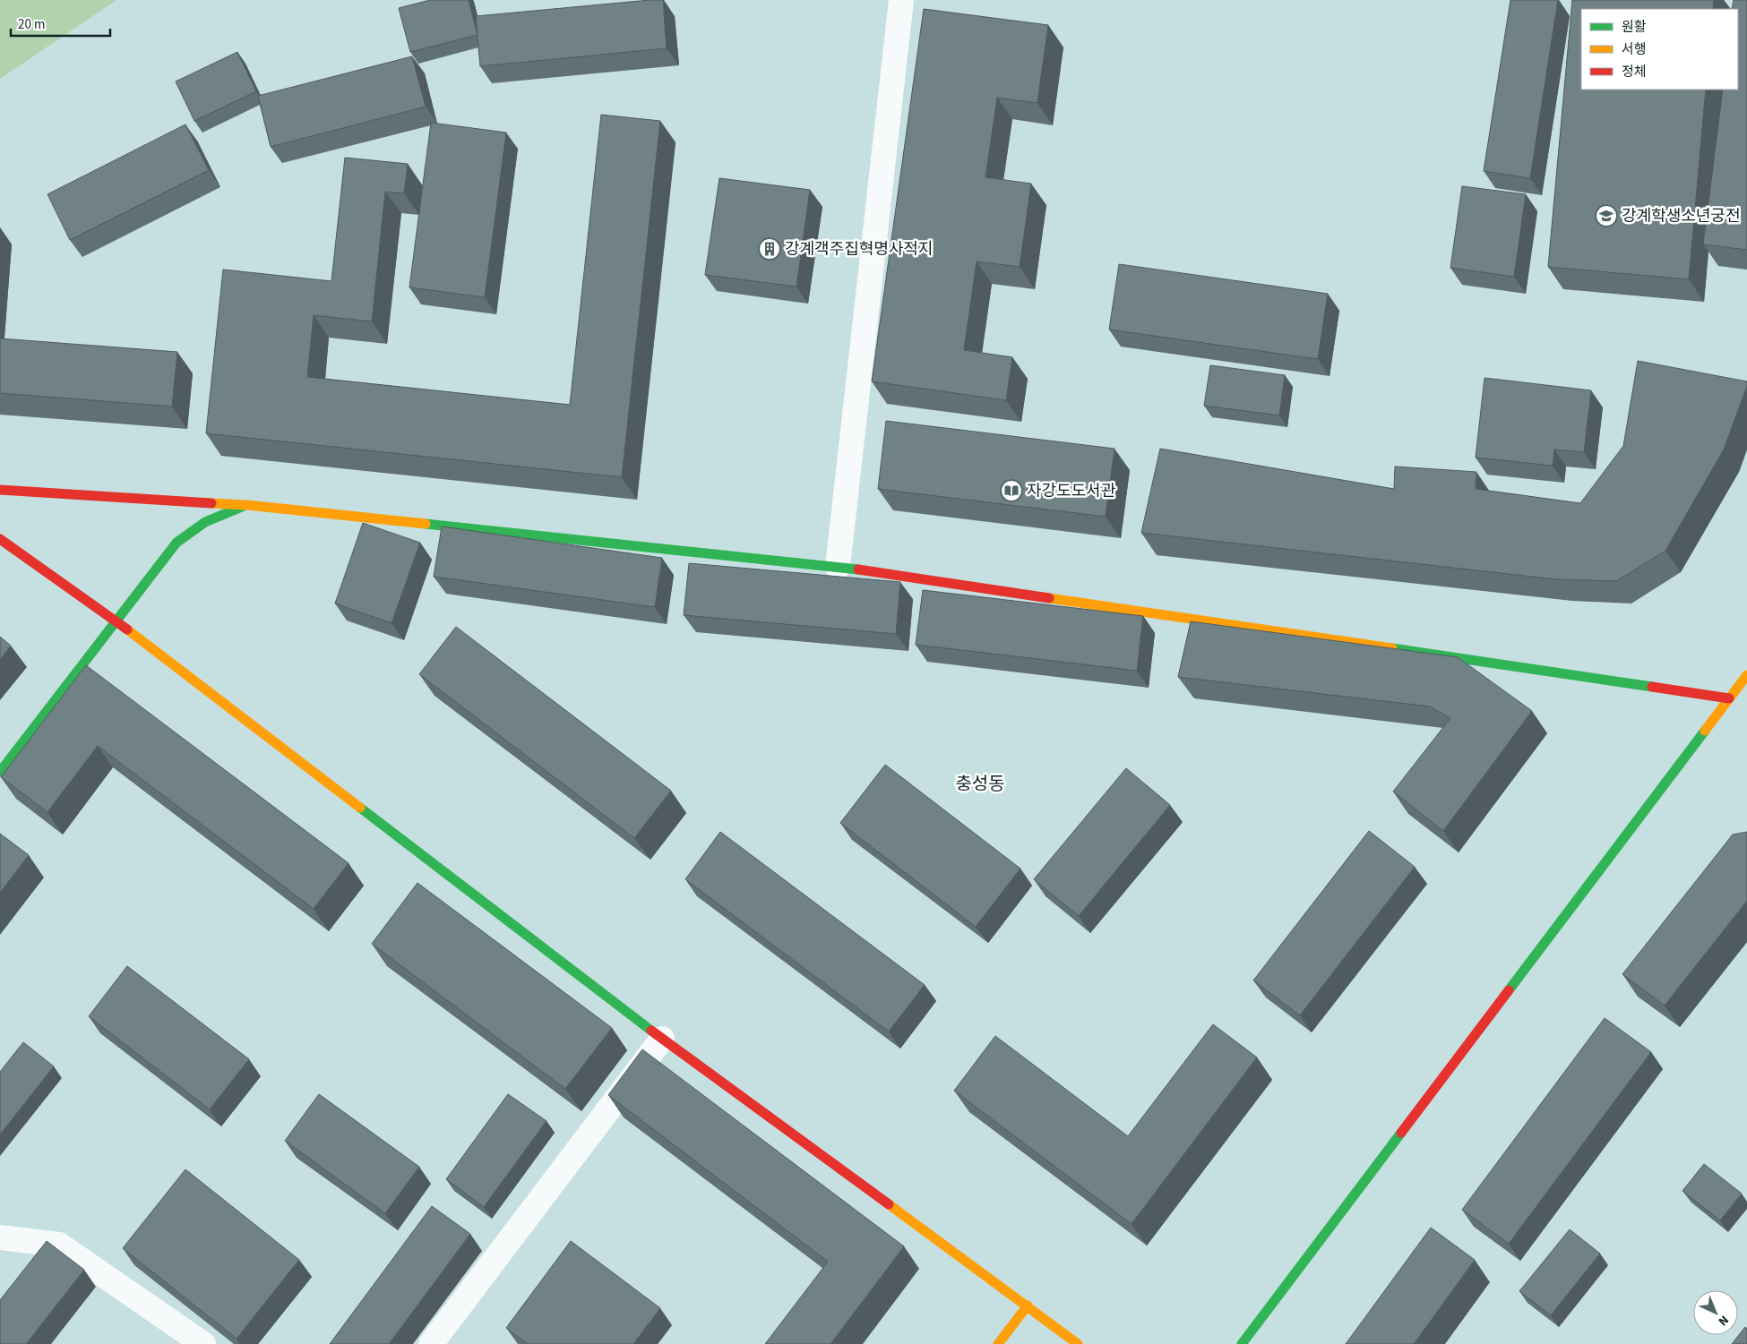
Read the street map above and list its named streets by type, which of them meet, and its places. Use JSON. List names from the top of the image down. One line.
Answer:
{"districts":["충성동"],"places":{"school or university":["강계학생소년궁전"],"building":["강계객주집혁명사적지"],"library":["자강도도서관"]},"legend":["원활","서행","정체"],"scale_bar":"20 m","north":"bottom right"}
